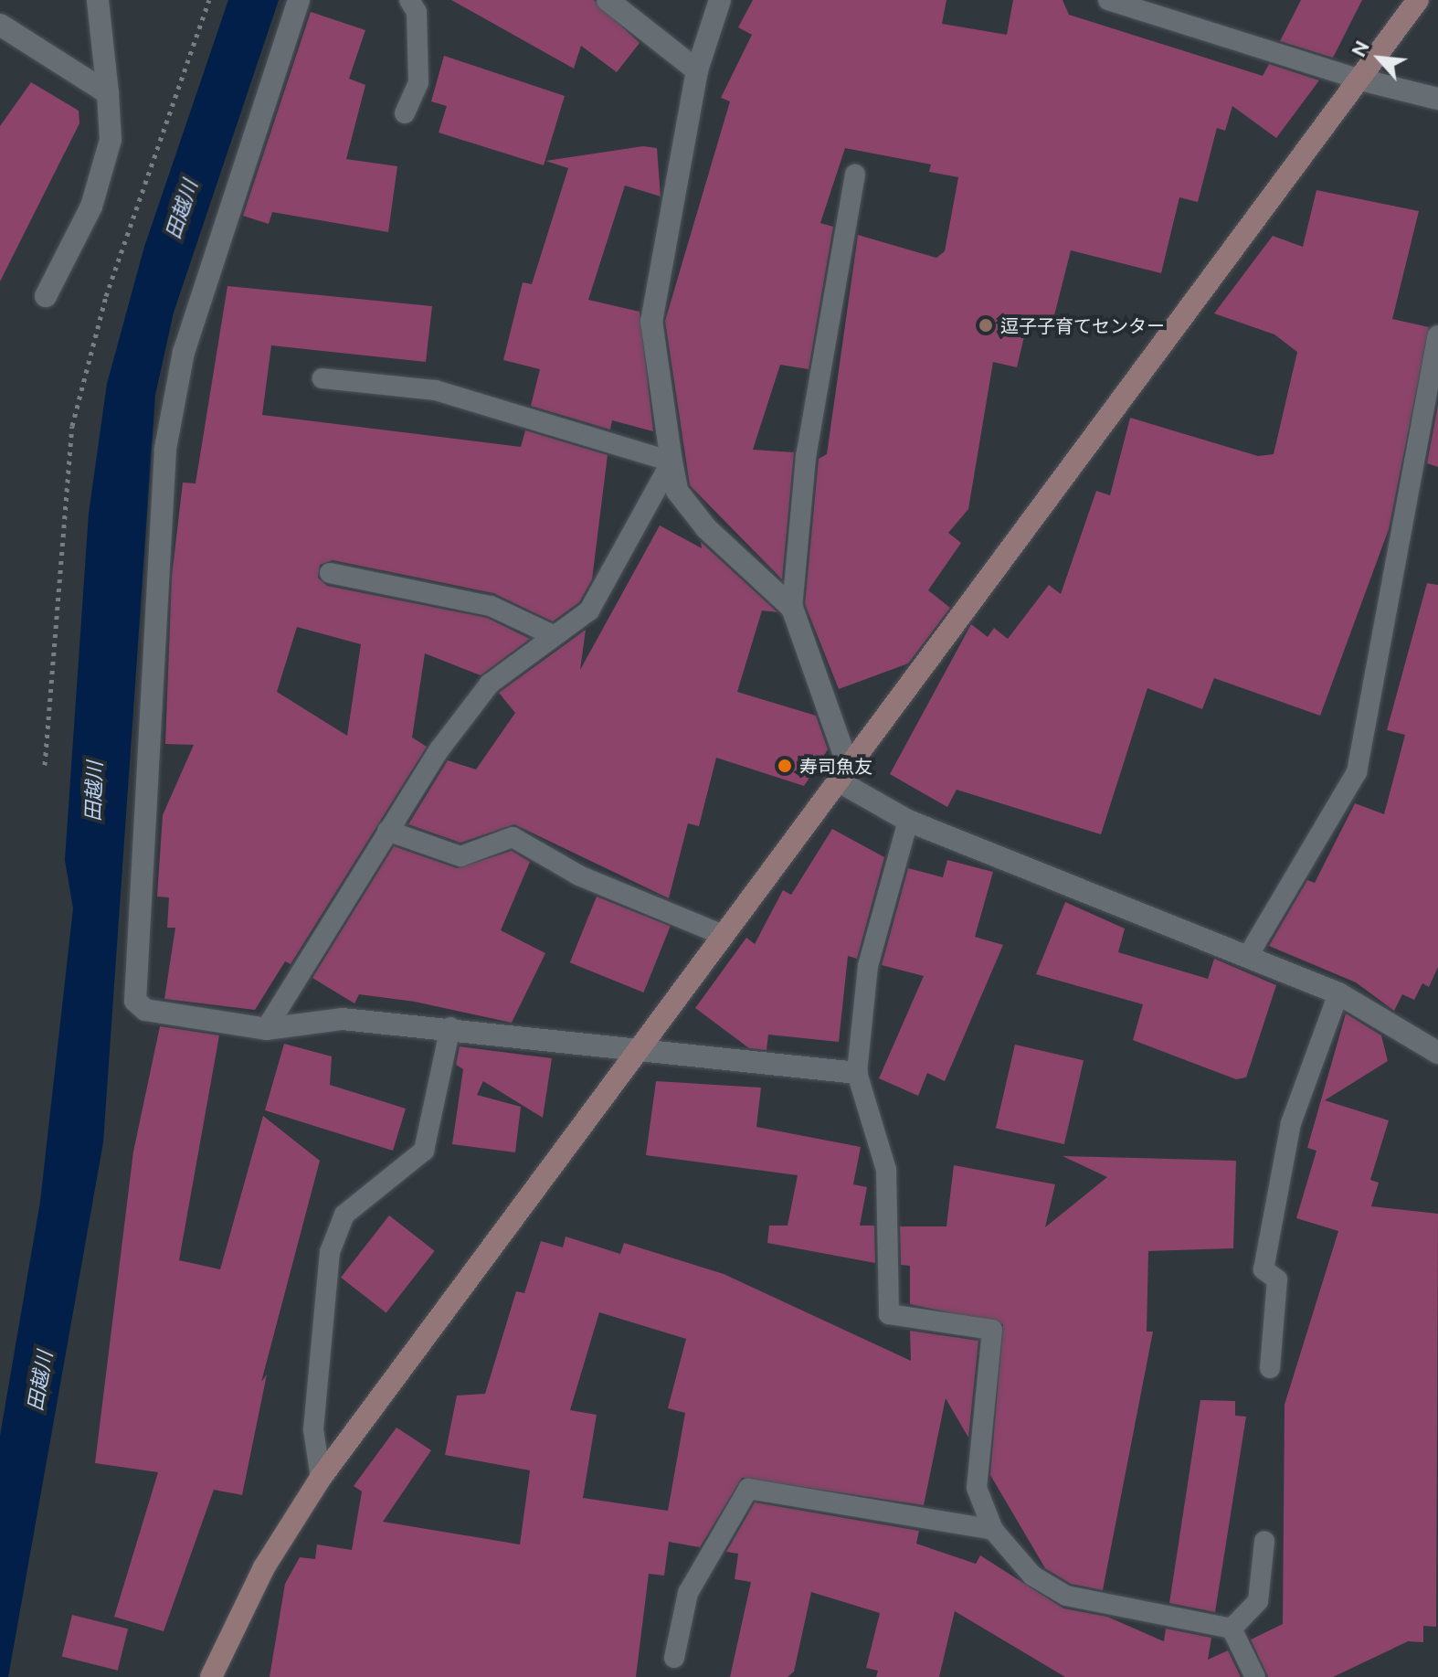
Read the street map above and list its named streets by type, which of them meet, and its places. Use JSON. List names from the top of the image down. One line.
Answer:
{"water":["田越川"],"places":["逗子子育てセンター","寿司魚友"],"north":"top left"}
